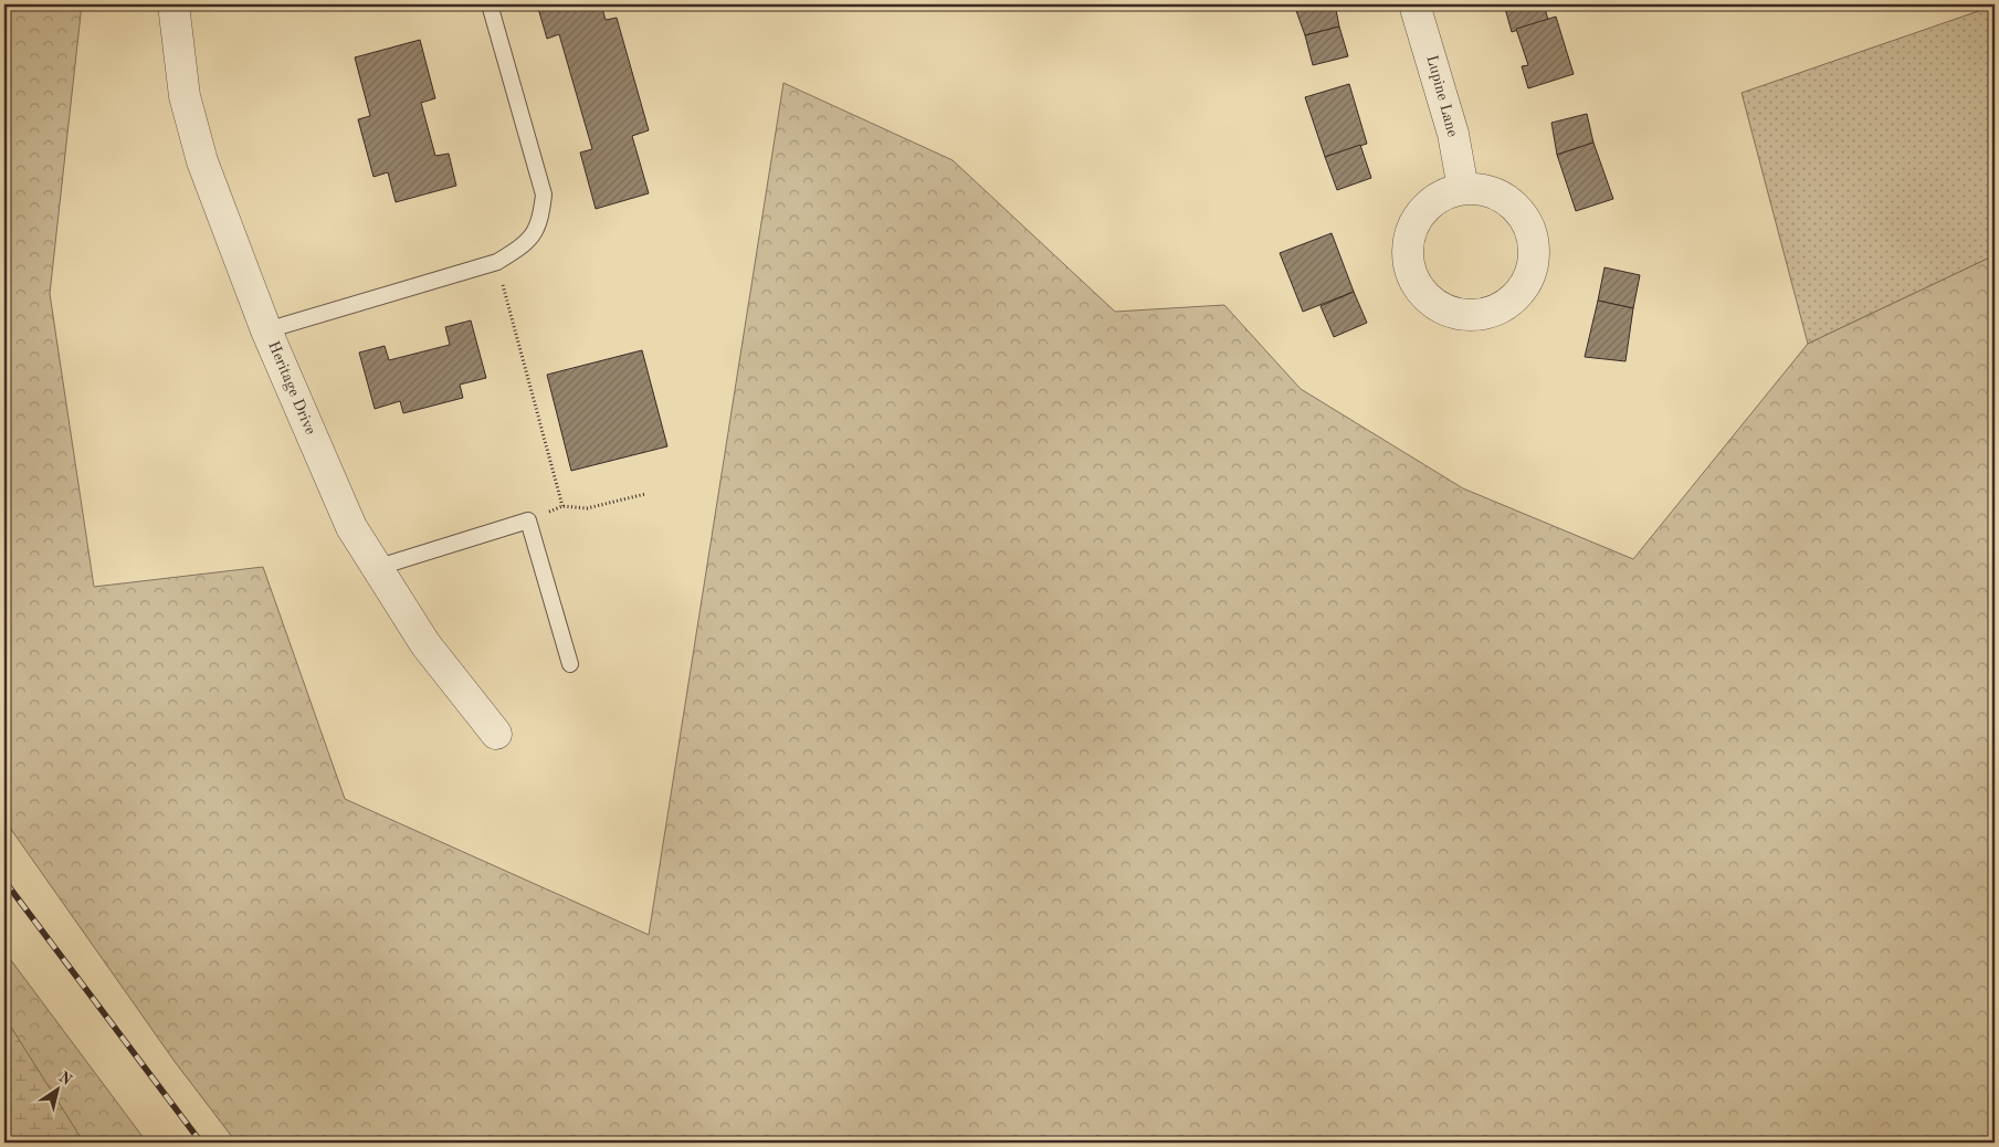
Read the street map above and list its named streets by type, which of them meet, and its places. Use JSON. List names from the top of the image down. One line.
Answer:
{"streets":{"street":["Lupine Lane","Heritage Drive"]},"north":"top right"}
